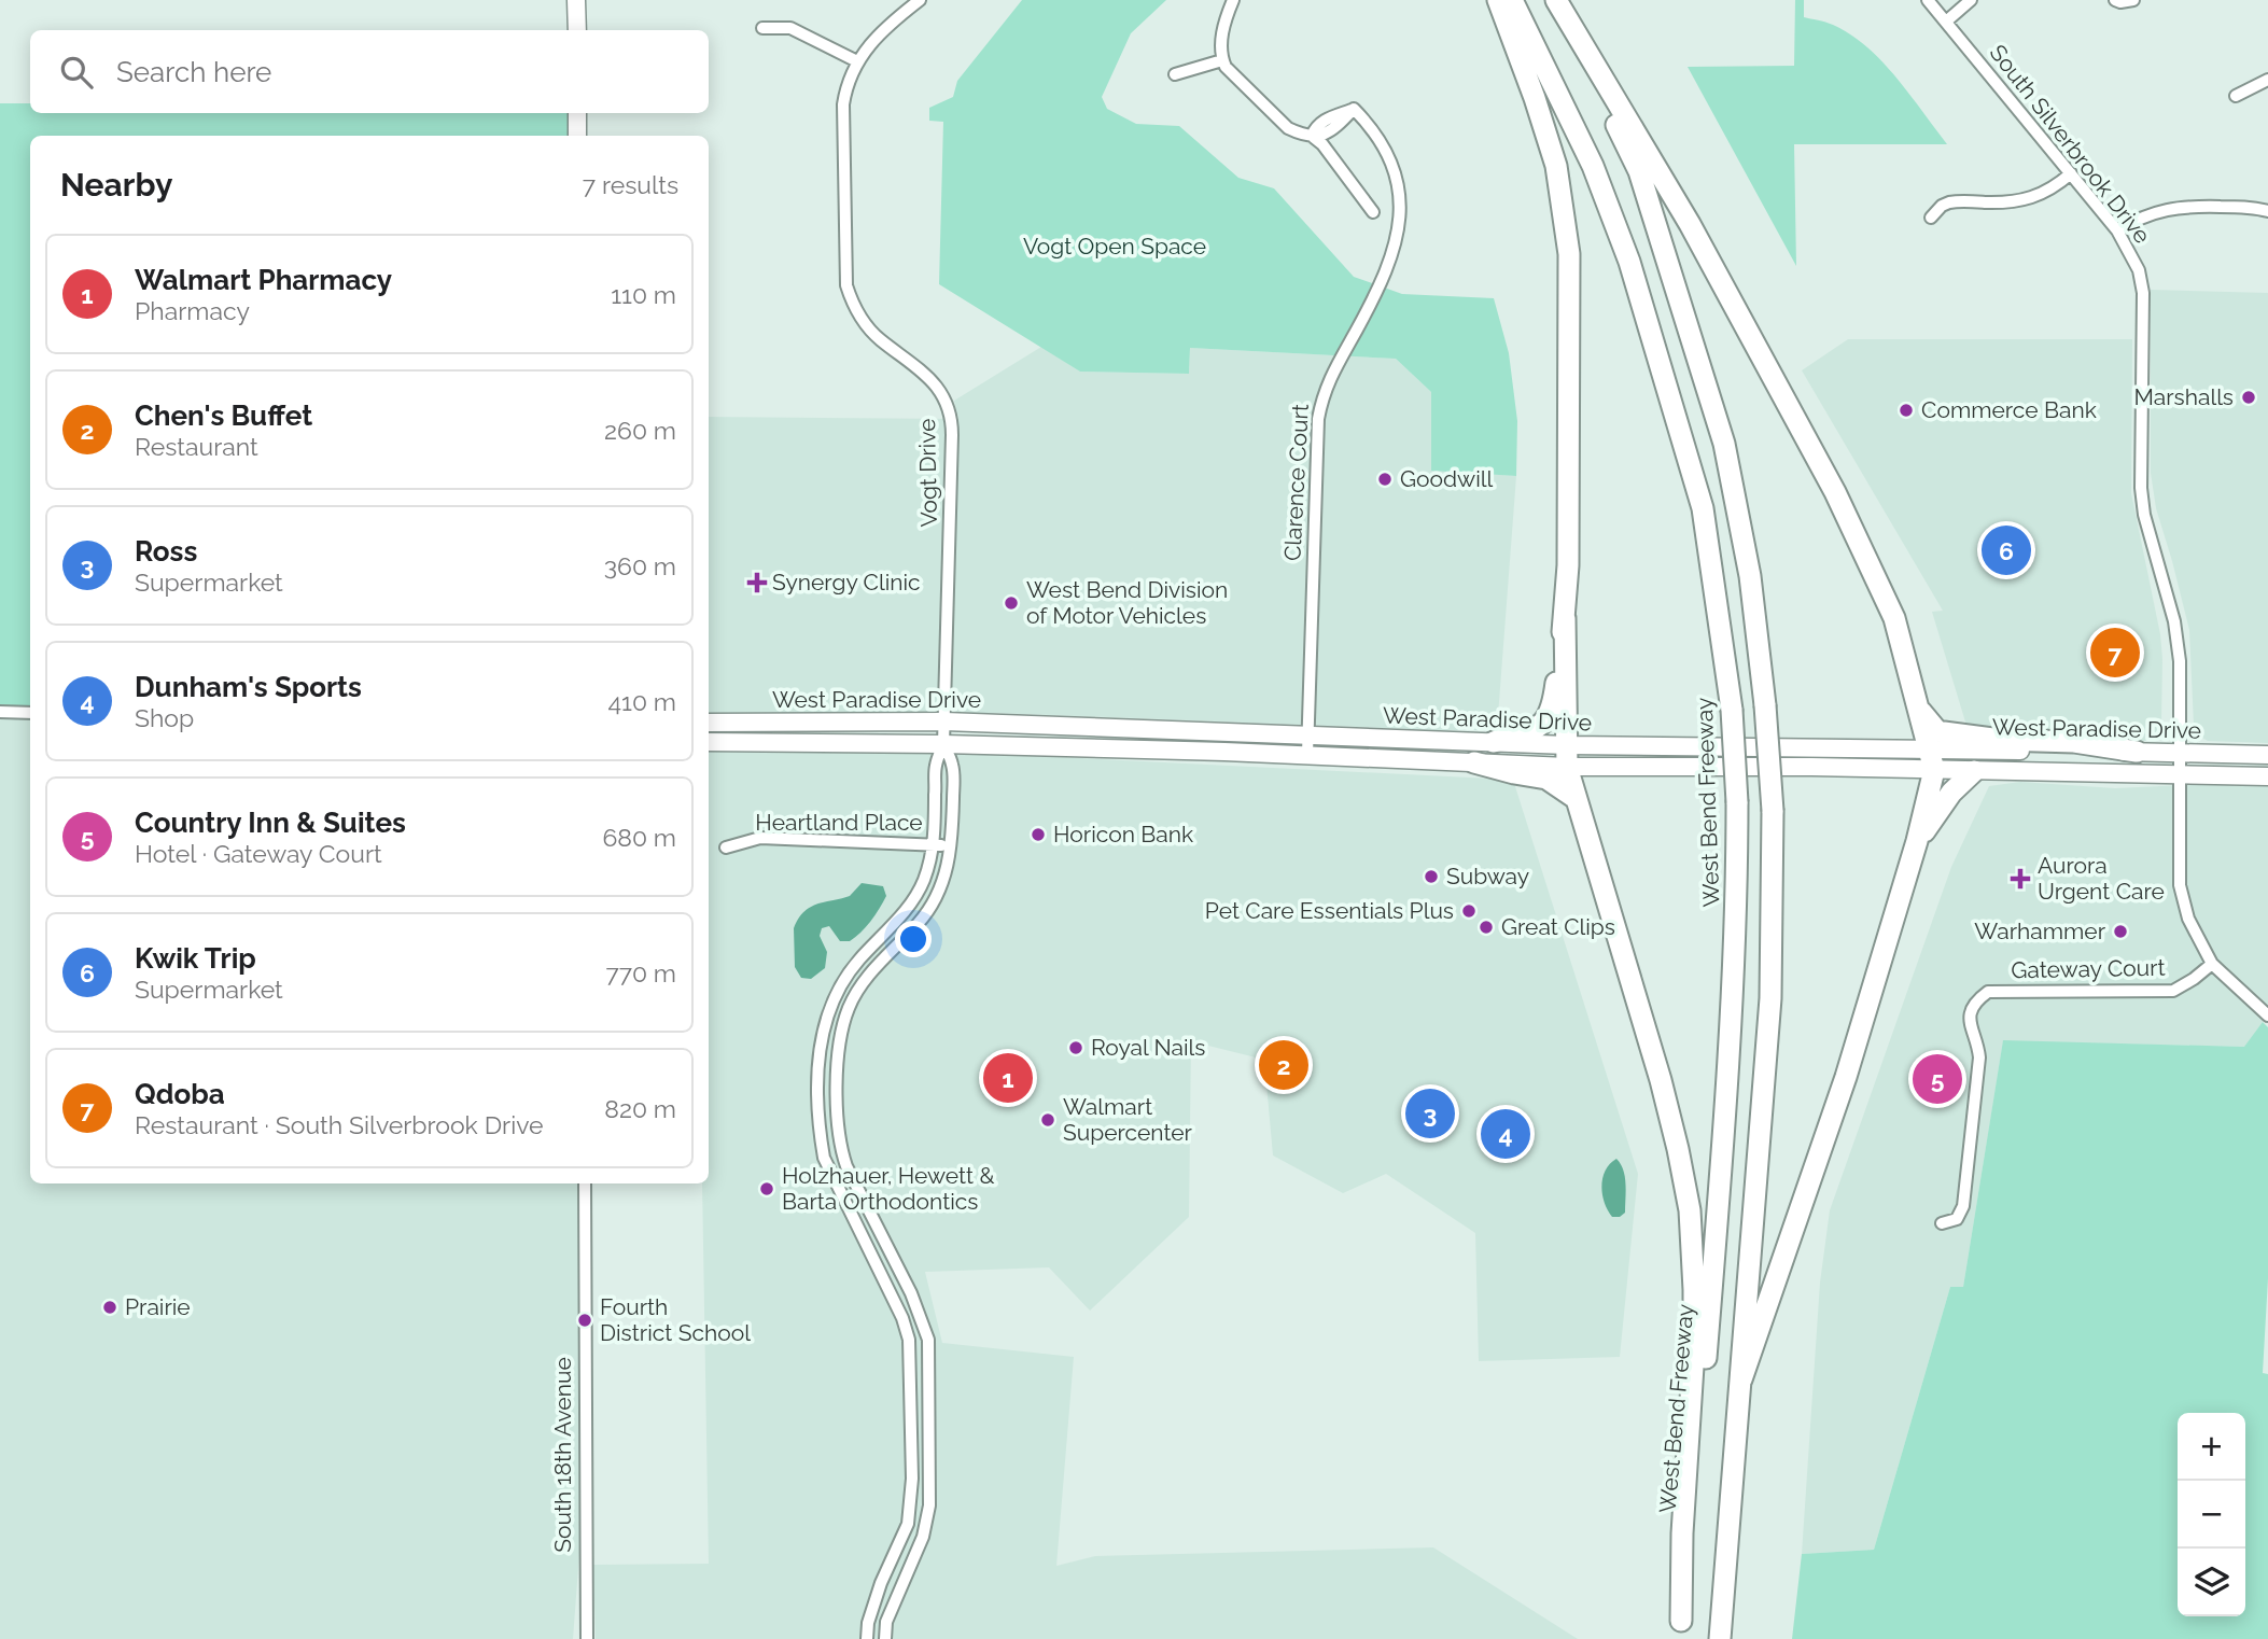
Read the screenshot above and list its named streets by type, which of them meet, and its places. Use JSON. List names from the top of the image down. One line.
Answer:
{"streets":{"highway":["West Bend Freeway"],"street":["South Silverbrook Drive","Vogt Drive","Clarence Court","West Paradise Drive","Heartland Place","Gateway Court","South 18th Avenue"]},"crossings":[["South Silverbrook Drive","West Paradise Drive"],["South Silverbrook Drive","Gateway Court"],["Vogt Drive","West Paradise Drive"],["Clarence Court","West Paradise Drive"]],"parks":["Vogt Open Space"],"places":{"other":["Marshalls","Commerce Bank","Goodwill","West Bend Division of Motor Vehicles","Horicon Bank","Subway","Pet Care Essentials Plus","Great Clips","Warhammer","Royal Nails","Walmart Supercenter","Holzhauer, Hewett & Barta Orthodontics","Prairie","Fourth District School"],"health":["Synergy Clinic","Aurora Urgent Care"]},"page":{"search":"Search here","heading":["Nearby","7 results"],"list":[{"mark":"1","name":"Walmart Pharmacy","note":"Pharmacy","value":"110 m"},{"mark":"2","name":"Chen's Buffet","note":"Restaurant","value":"260 m"},{"mark":"3","name":"Ross","note":"Supermarket","value":"360 m"},{"mark":"4","name":"Dunham's Sports","note":"Shop","value":"410 m"},{"mark":"5","name":"Country Inn & Suites","note":"Hotel · Gateway Court","value":"680 m"},{"mark":"6","name":"Kwik Trip","note":"Supermarket","value":"770 m"},{"mark":"7","name":"Qdoba","note":"Restaurant · South Silverbrook Drive","value":"820 m"}],"pins":["6","7","2","1","5","3","4"],"map_buttons":["+","−"]}}
